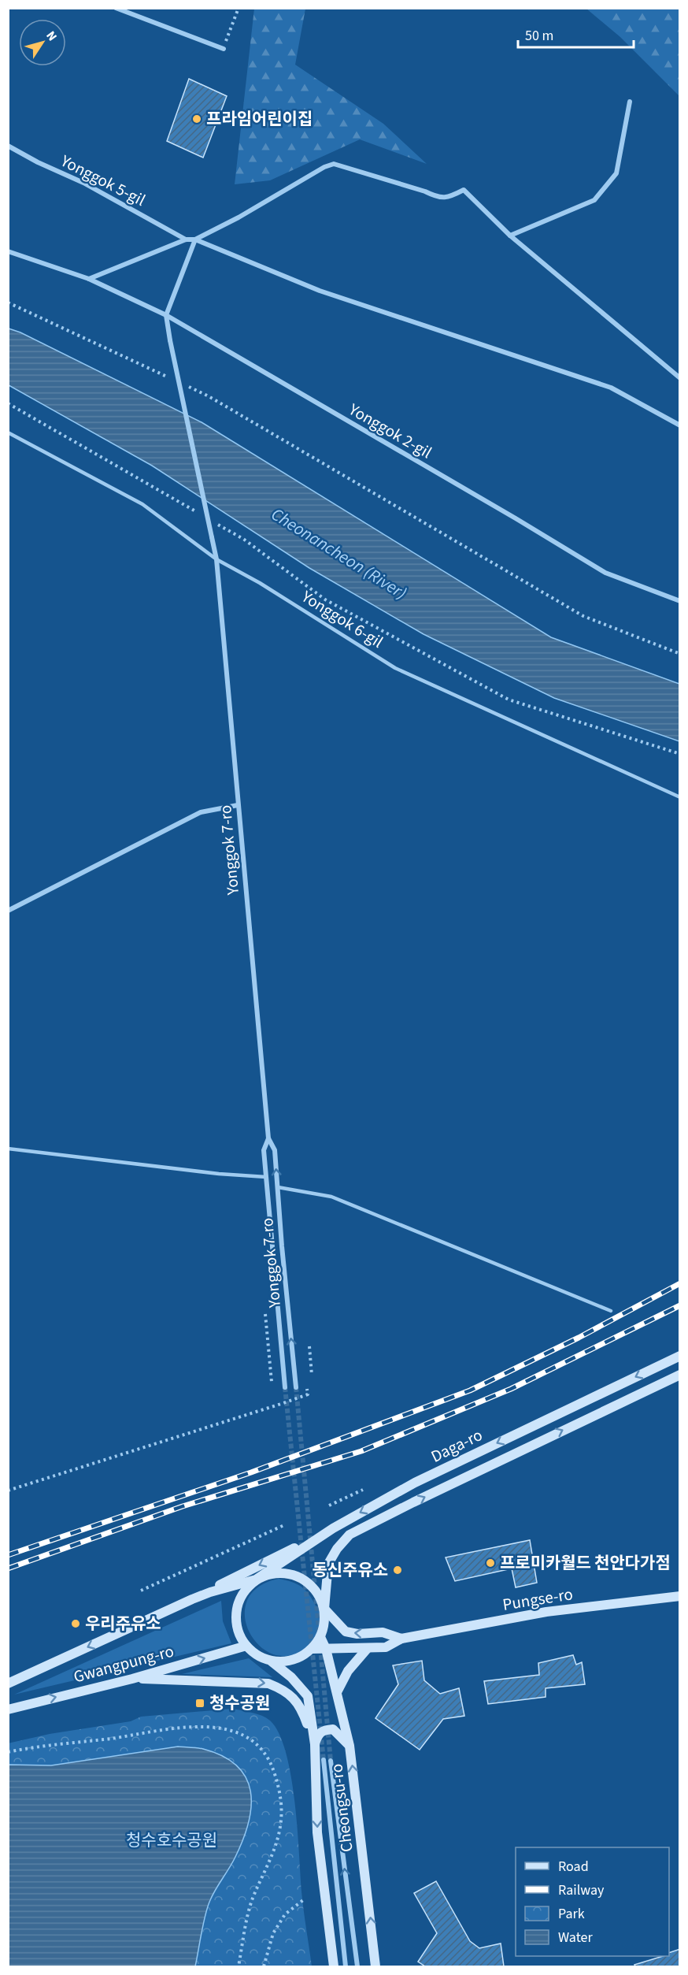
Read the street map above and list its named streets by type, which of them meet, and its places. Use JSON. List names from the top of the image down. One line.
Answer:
{"streets":{"street":["Yonggok 5-gil","Yonggok 2-gil","Yonggok 7-ro","Daga-ro","Pungse-ro","Gwangpung-ro","Cheongsu-ro"],"lane":["Yonggok 6-gil"]},"crossings":[["Yonggok 2-gil","Yonggok 7-ro"],["Yonggok 6-gil","Yonggok 7-ro"],["Daga-ro","Pungse-ro"],["Daga-ro","Gwangpung-ro"],["Daga-ro","Cheongsu-ro"],["Pungse-ro","Gwangpung-ro"],["Pungse-ro","Cheongsu-ro"],["Gwangpung-ro","Cheongsu-ro"]],"water":["Cheonancheon (River)"],"parks":["청수호수공원"],"places":{"other":["프라임어린이집","프로미카월드 천안다가점","동신주유소","우리주유소"],"transit":["청수공원"]},"legend":["Road","Railway","Park","Water"],"scale_bar":"50 m","north":"top right"}
